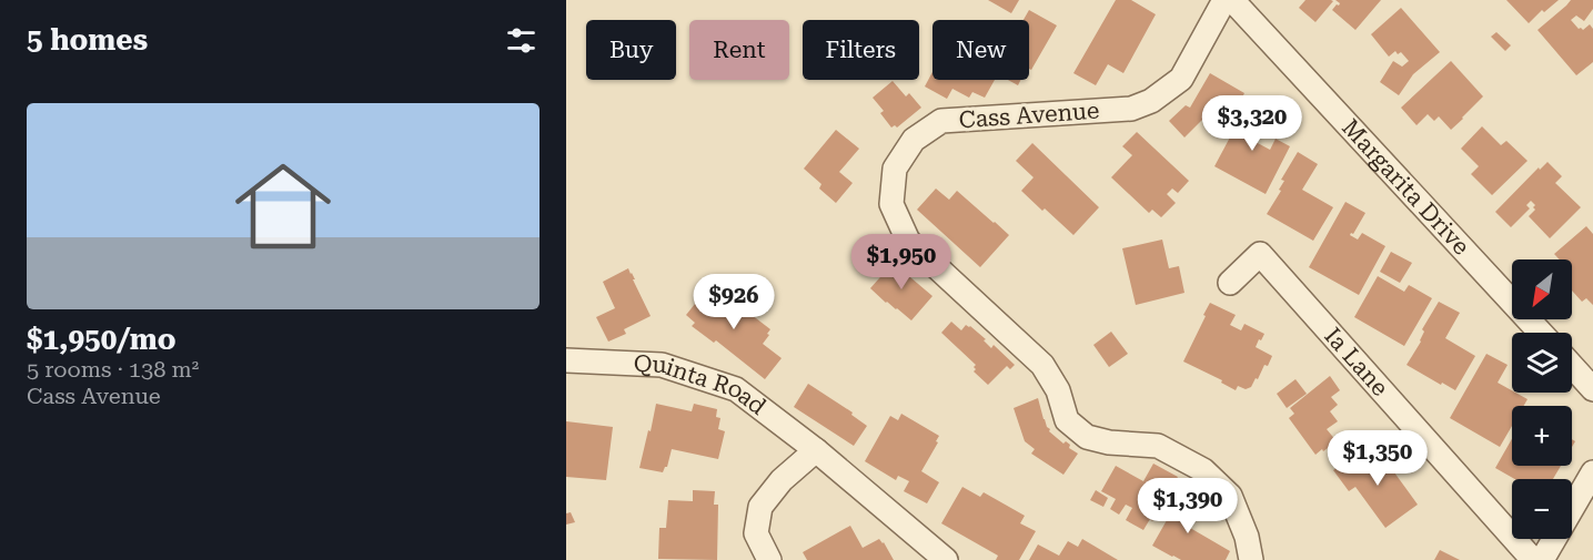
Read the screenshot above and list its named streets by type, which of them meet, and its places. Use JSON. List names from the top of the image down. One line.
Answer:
{"streets":{"street":["Cass Avenue","Margarita Drive","Ia Lane","Quinta Road"]},"north":"bottom left","page":{"heading":"5 homes","chip":["Buy","Rent","Filters","New"],"list":[{"name":"$1,950/mo","note":"5 rooms · 138 m² · Cass Avenue"}],"price":["$3,320","$1,950","$926","$1,350","$1,390"],"map_buttons":["+","−"]}}
